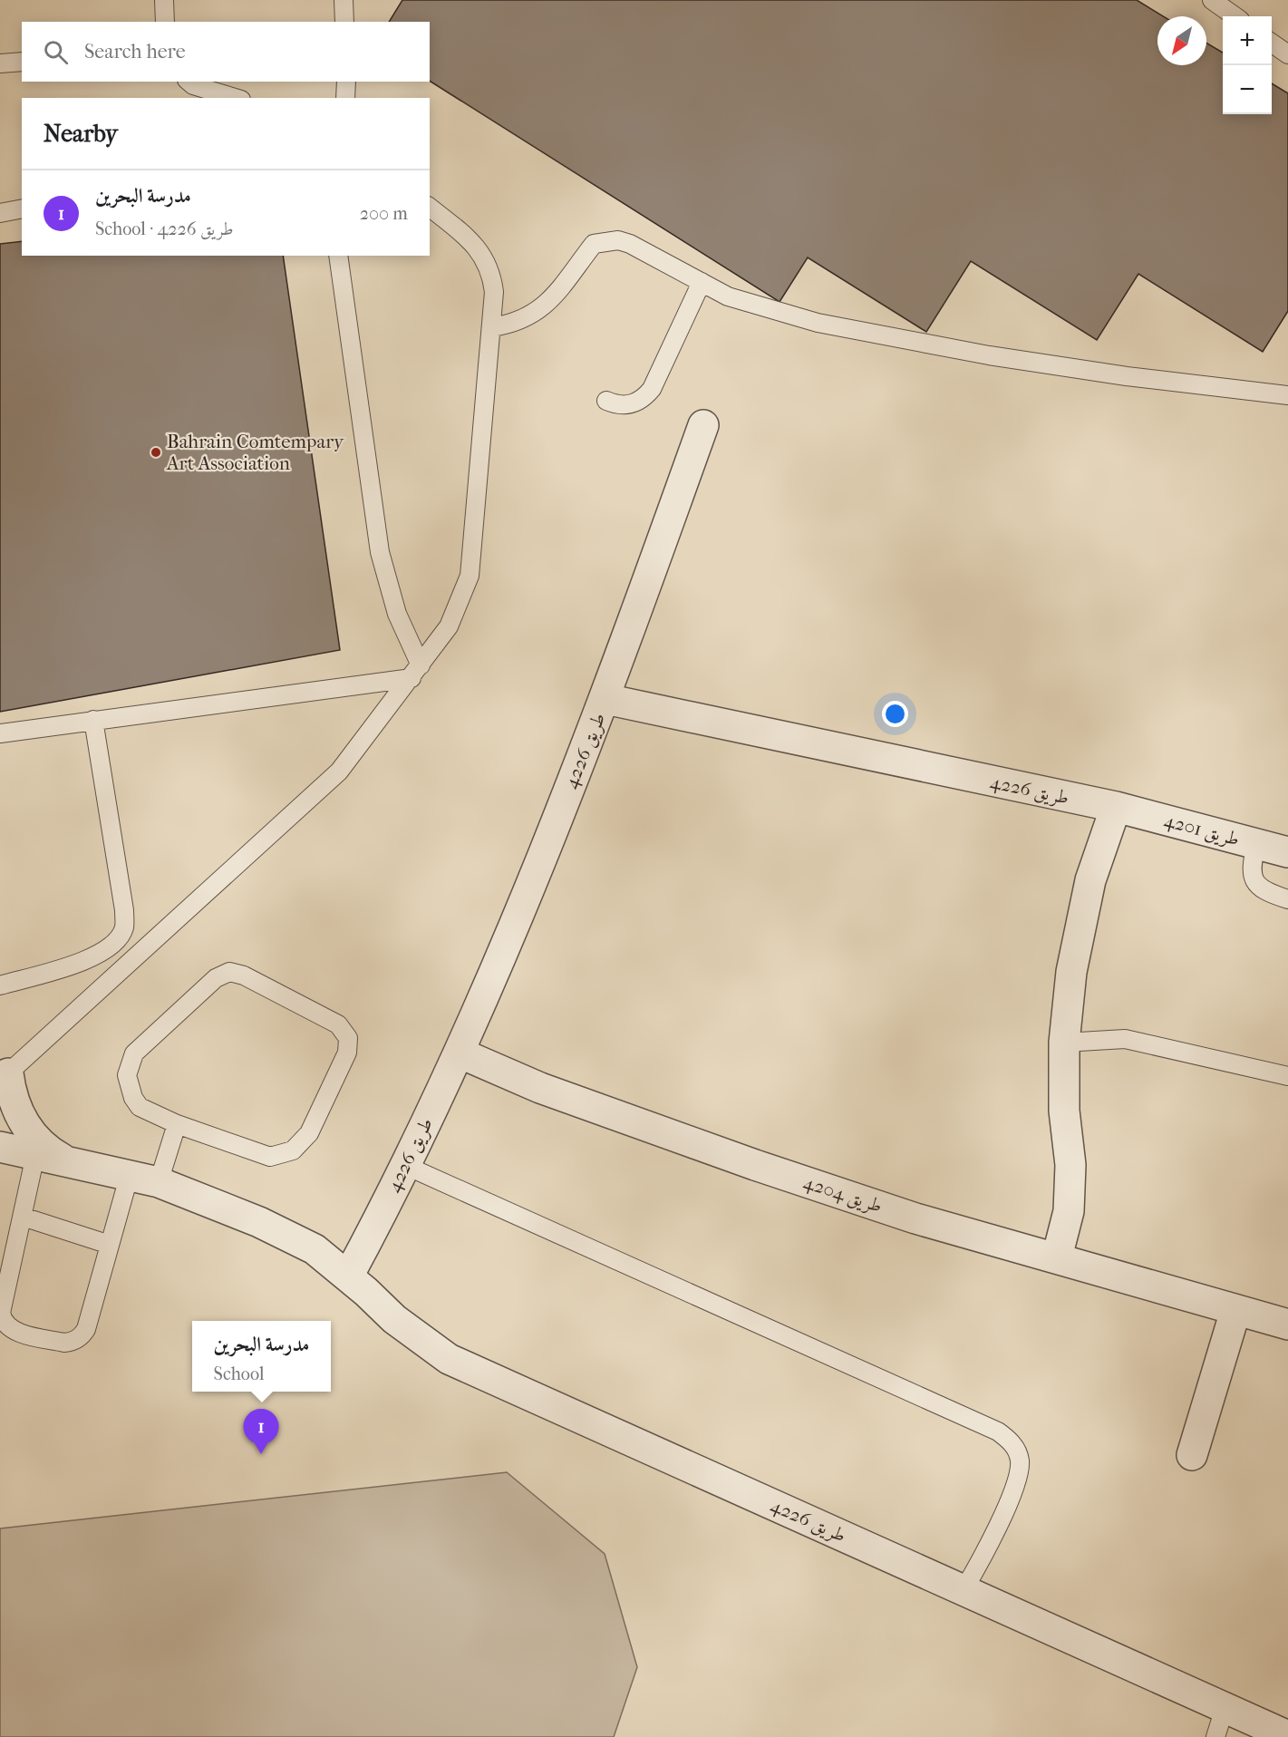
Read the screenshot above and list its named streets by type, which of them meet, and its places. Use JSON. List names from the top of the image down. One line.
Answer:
{"streets":{"street":["طريق 4226","طريق 4201","طريق 4204"]},"crossings":[["طريق 4226","طريق 4201"],["طريق 4226","طريق 4204"]],"places":["Bahrain Comtempary Art Association"],"north":"bottom left","page":{"map_buttons":["+","−"],"search":"Search here","heading":"Nearby","list":[{"mark":"1","name":"مدرسة البحرين","note":"School · طريق 4226","value":"200 m"}],"popup":["مدرسة البحرين","School"],"pins":"1"}}
